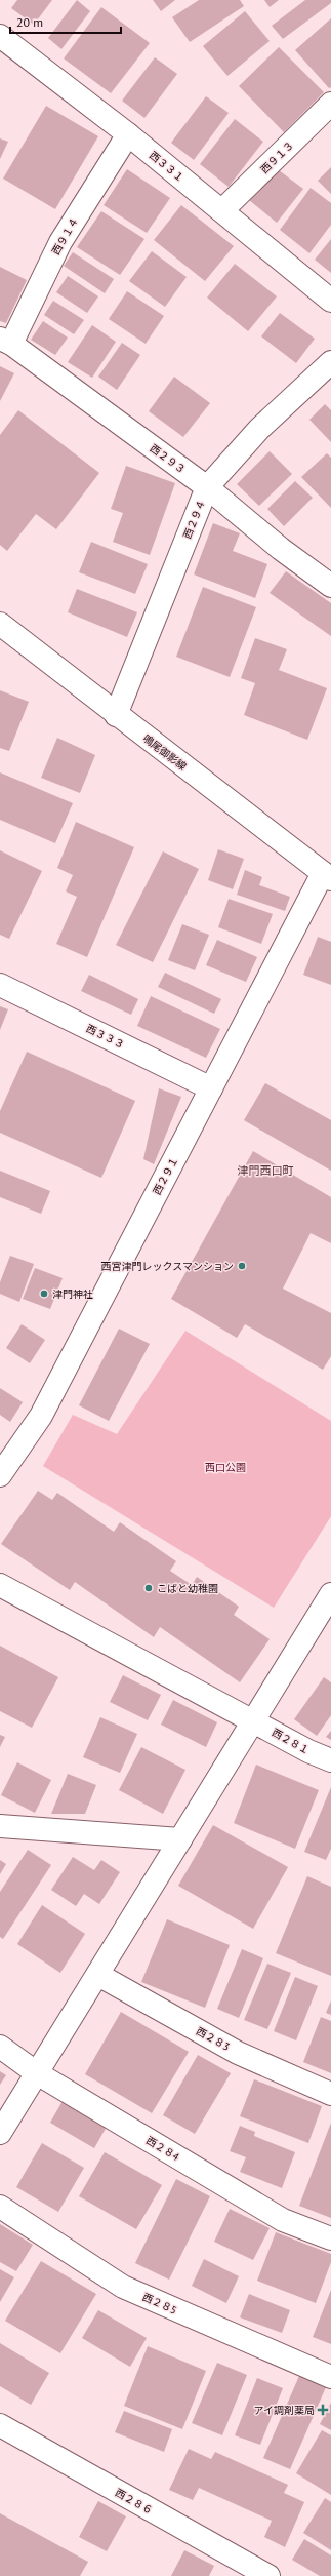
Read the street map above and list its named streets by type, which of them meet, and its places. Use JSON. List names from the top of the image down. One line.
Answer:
{"streets":{"street":["西９１３","西３３１","西９１４","西２９３","西２９４","鳴尾御影線","西３３３","西２９１","西２８１","西２８3","西２８4","西２８5","西２８６"]},"crossings":[["西９１３","西３３１"],["西３３１","西９１４"],["西９１４","西２９３"],["西２９３","西２９４"],["西２９４","鳴尾御影線"],["鳴尾御影線","西２９１"],["西３３３","西２９１"]],"districts":["津門西口町"],"parks":["西口公園"],"places":{"other":["西宮津門レックスマンション","津門神社","こばと幼稚園"],"health":["アイ調剤薬局"]},"scale_bar":"20 m"}
